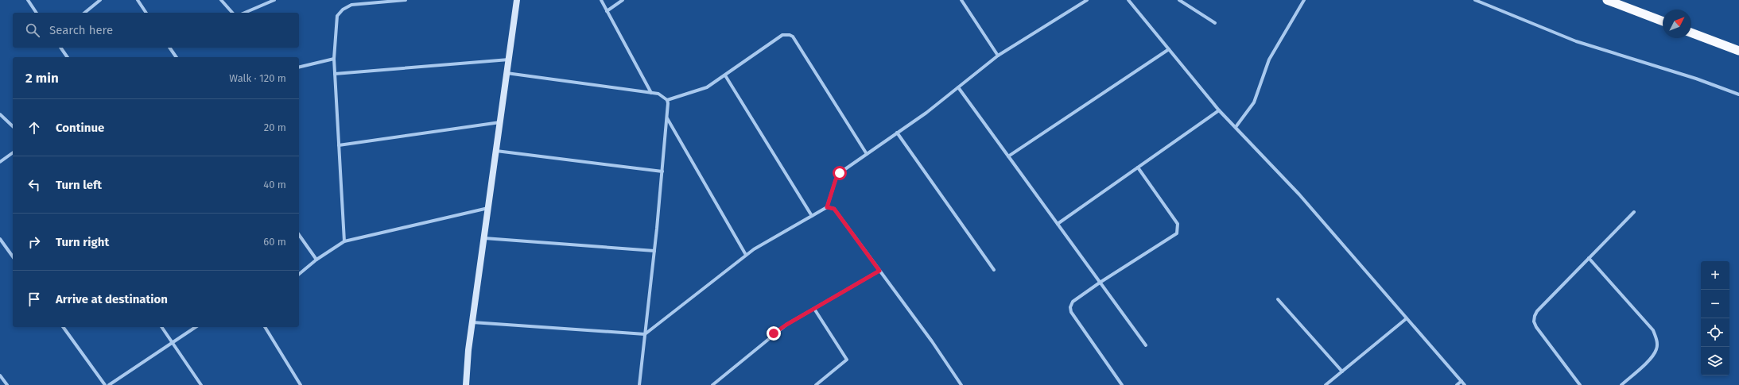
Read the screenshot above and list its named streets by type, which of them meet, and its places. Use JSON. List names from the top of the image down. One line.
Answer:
{"north":"top right","page":{"search":"Search here","heading":["2 min","Walk · 120 m"],"list":[["Continue","20 m"],["Turn left","40 m"],["Turn right","60 m"],"Arrive at destination"],"map_buttons":["+","−"]}}
